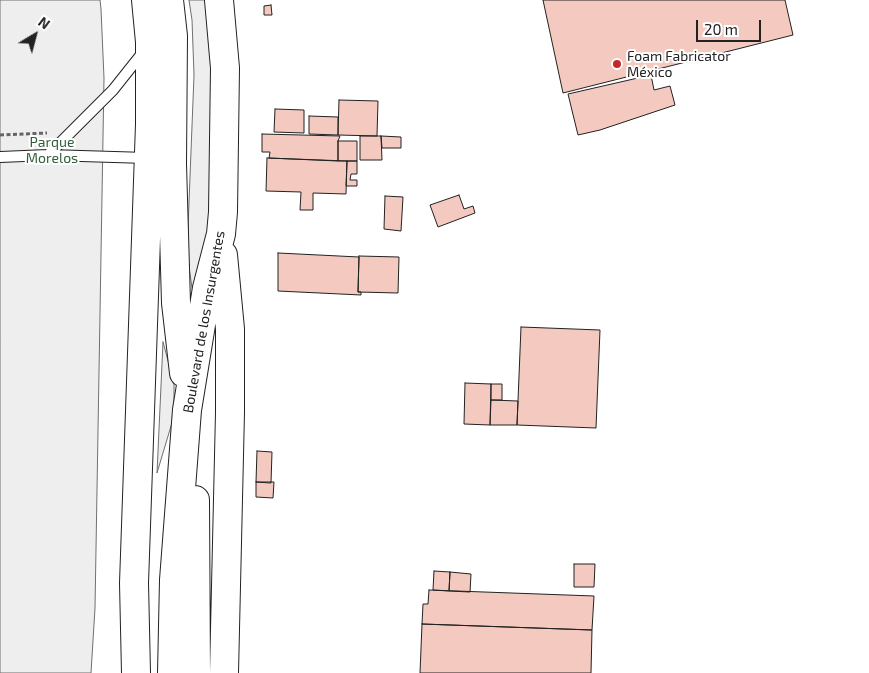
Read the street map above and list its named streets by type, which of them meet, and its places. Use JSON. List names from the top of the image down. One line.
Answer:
{"streets":{"main road":["Boulevard de los Insurgentes"]},"parks":["Parque Morelos"],"places":["Foam Fabricator México"],"scale_bar":"20 m","north":"top right"}
